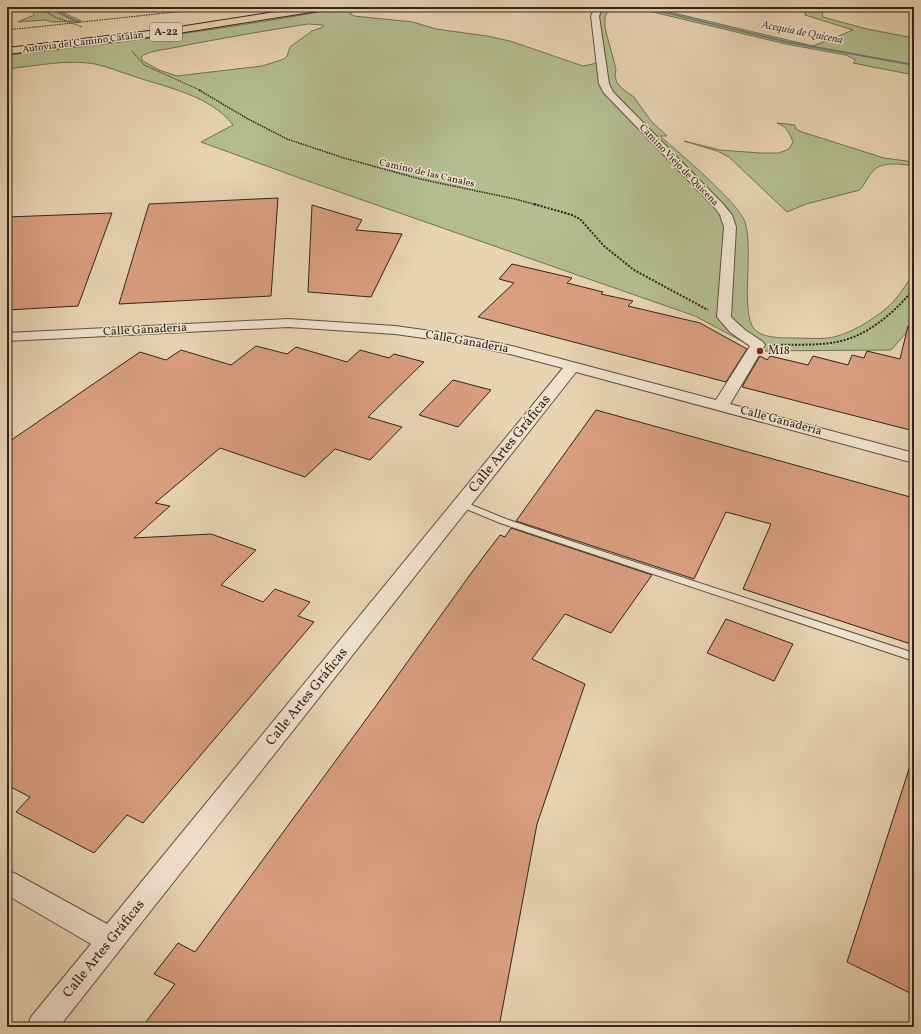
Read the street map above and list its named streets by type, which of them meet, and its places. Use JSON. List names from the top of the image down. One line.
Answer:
{"streets":{"highway":["A-22","Autovía del Camino Catalán"],"street":["Camino Viejo de Quicena","Calle Ganadería","Calle Artes Gráficas"],"path":["Camino de las Canales"]},"crossings":[["Camino Viejo de Quicena","Camino de las Canales"],["Calle Ganadería","Calle Artes Gráficas"]],"water":["Acequia de Quicena"],"places":["M18"]}
